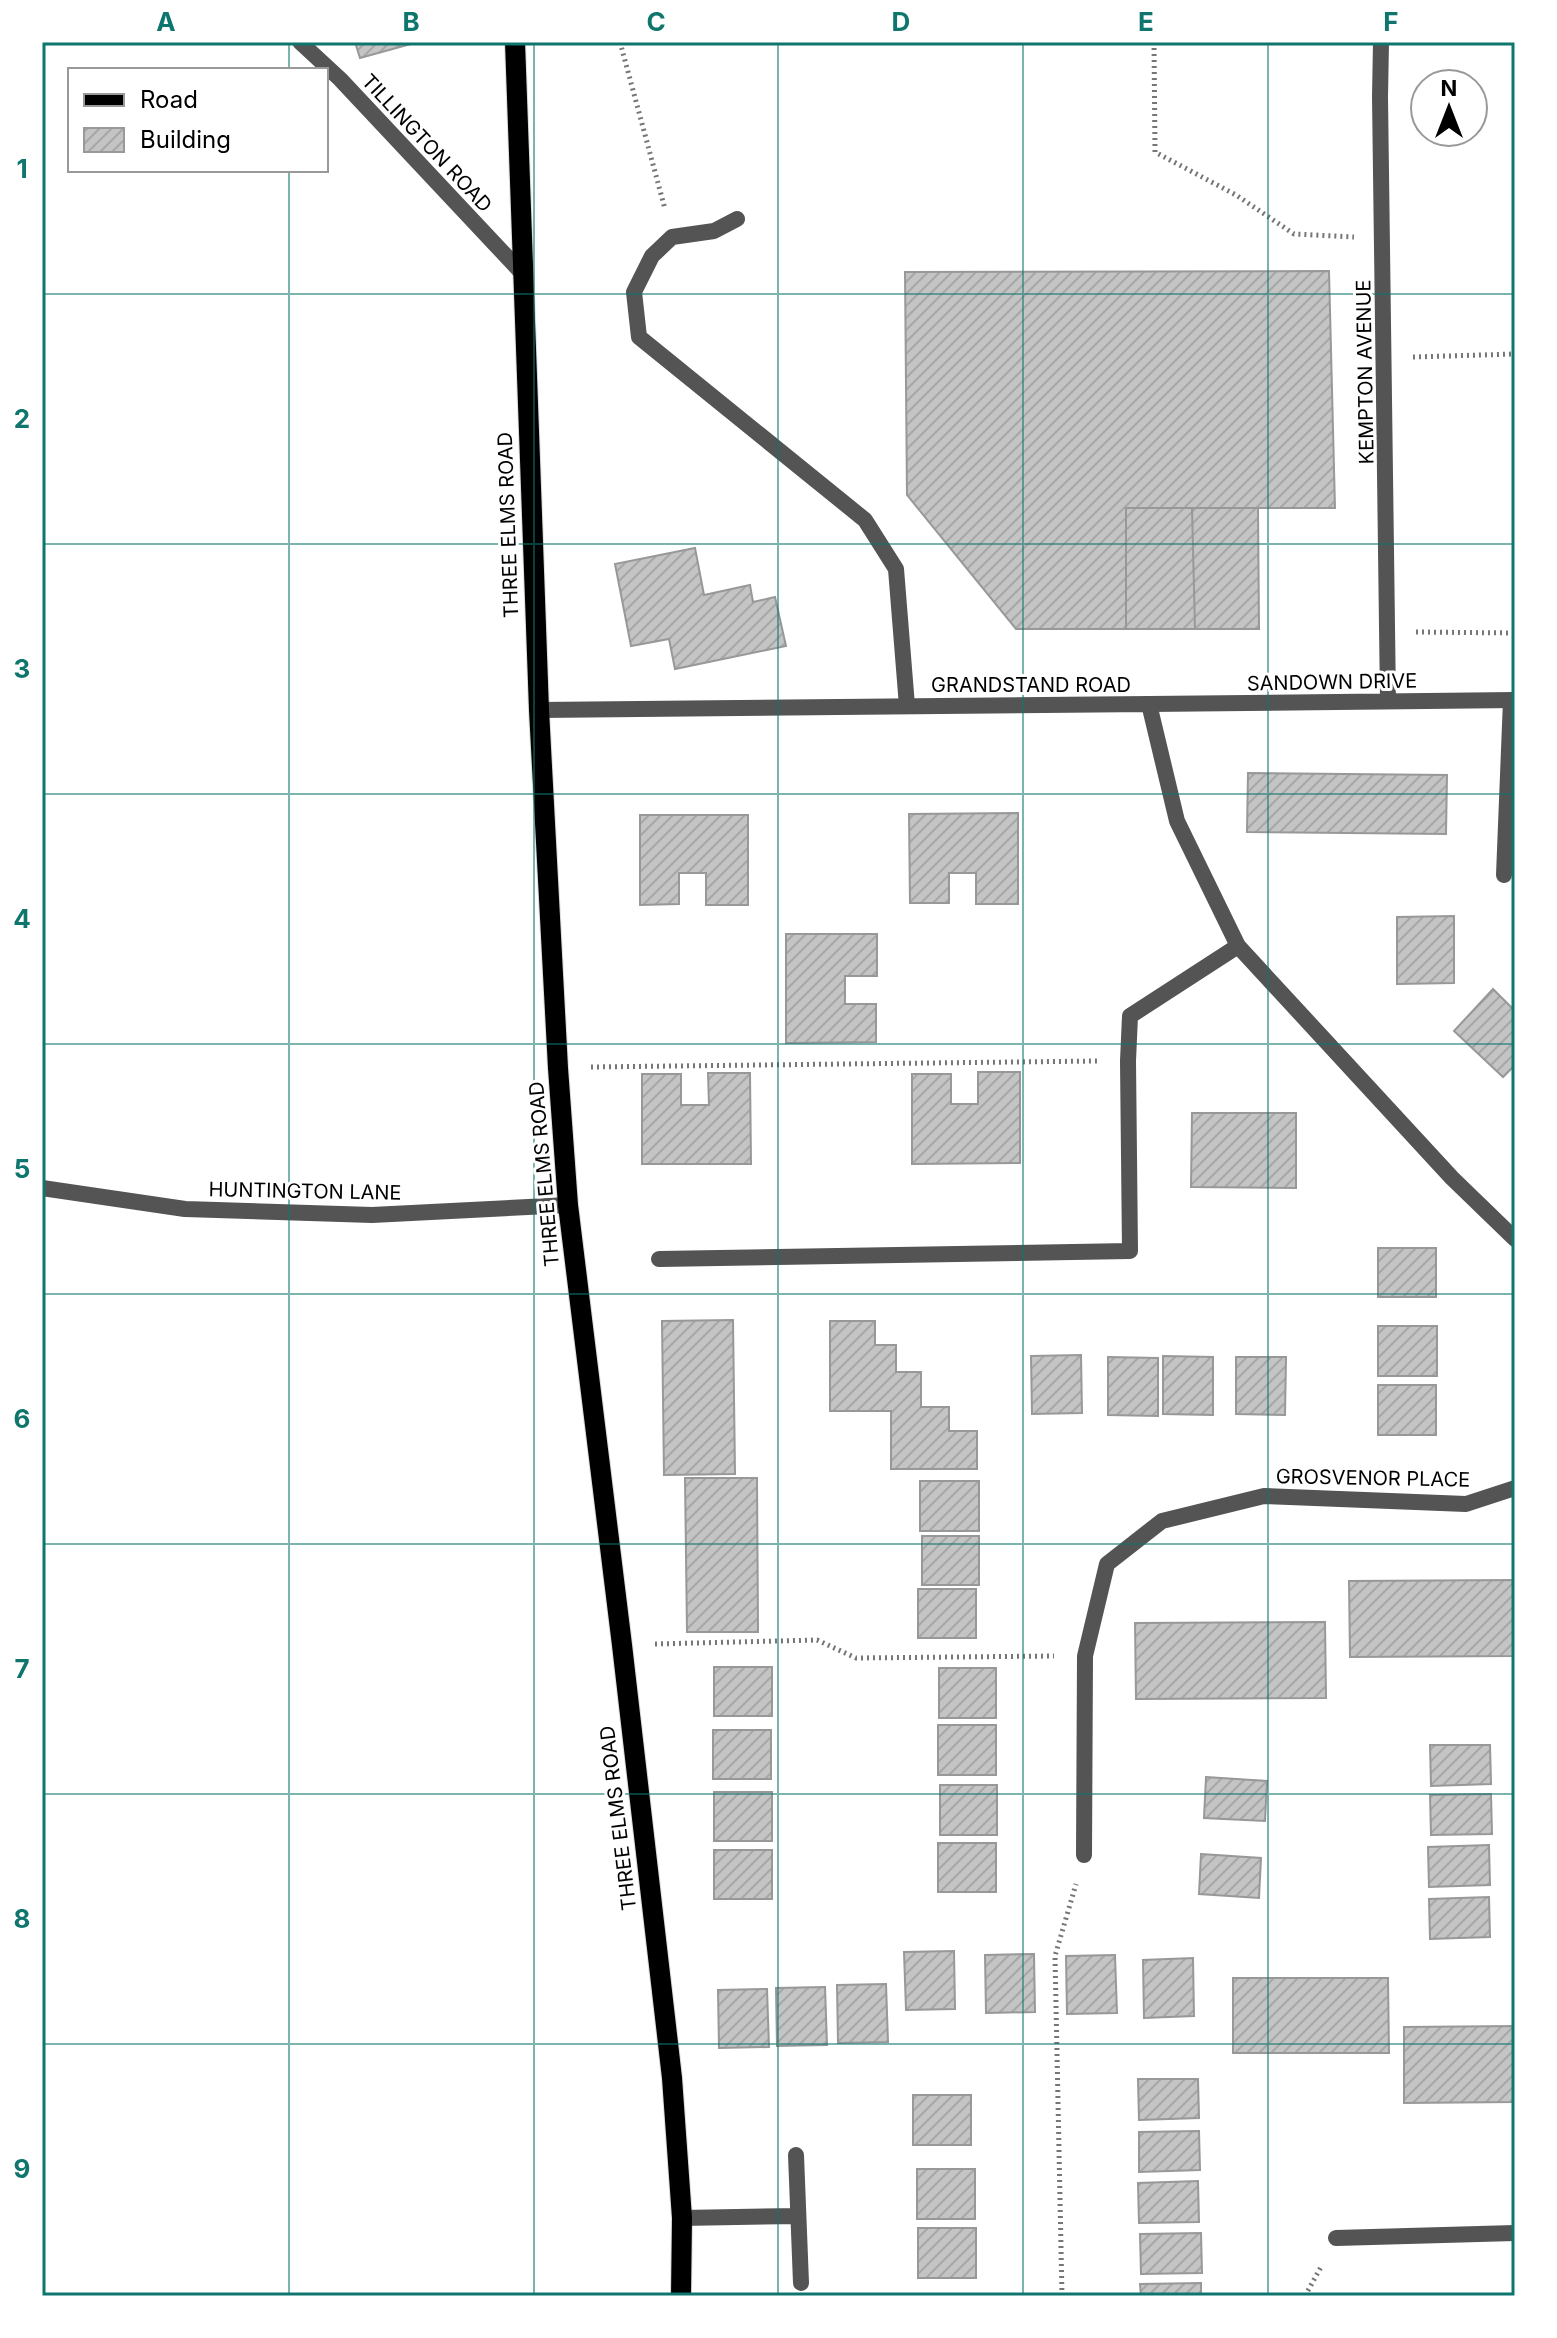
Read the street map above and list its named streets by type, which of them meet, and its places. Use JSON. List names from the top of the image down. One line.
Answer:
{"streets":{"main road":["THREE ELMS ROAD"],"street":["TILLINGTON ROAD","KEMPTON AVENUE","SANDOWN DRIVE","GRANDSTAND ROAD","HUNTINGTON LANE","GROSVENOR PLACE"]},"crossings":[["TILLINGTON ROAD","THREE ELMS ROAD"],["KEMPTON AVENUE","SANDOWN DRIVE"],["THREE ELMS ROAD","GRANDSTAND ROAD"],["THREE ELMS ROAD","HUNTINGTON LANE"],["SANDOWN DRIVE","GRANDSTAND ROAD"]],"legend":["Road","Building"],"north":"top","grid":{"columns":["A","B","C","D","E","F"],"rows":["1","2","3","4","5","6","7","8","9"]}}
